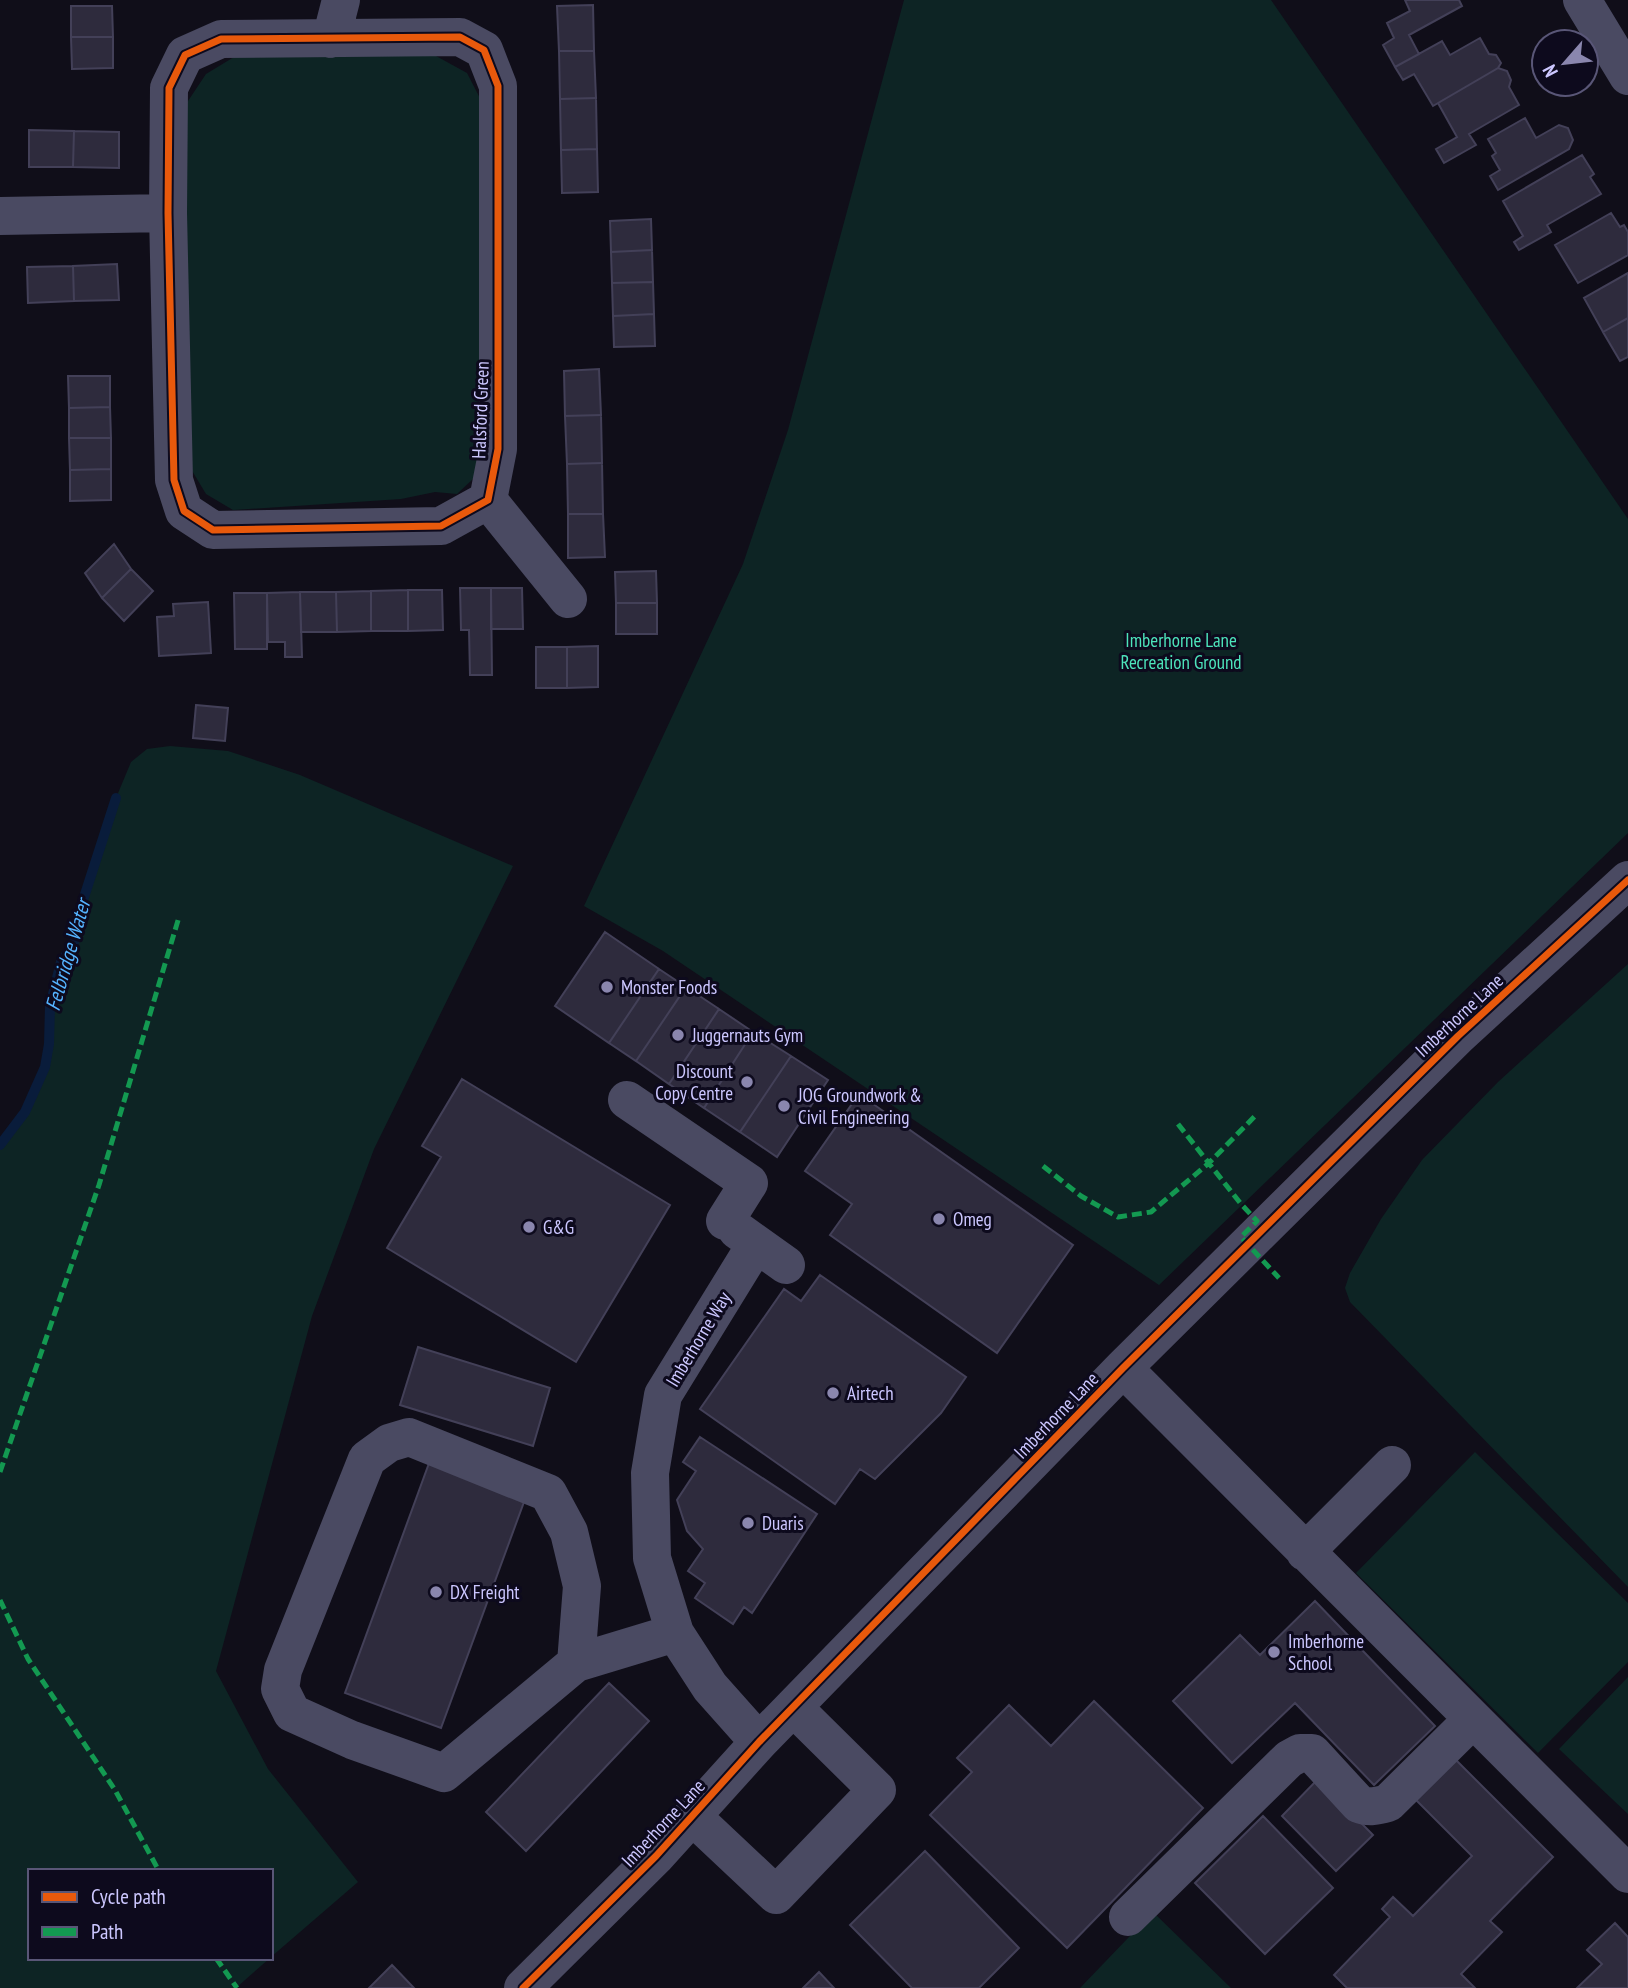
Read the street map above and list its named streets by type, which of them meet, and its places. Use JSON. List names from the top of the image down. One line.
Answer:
{"streets":{"street":["Halsford Green","Imberhorne Lane","Imberhorne Way"]},"crossings":[["Imberhorne Lane","Imberhorne Way"]],"water":["Felbridge Water"],"parks":["Imberhorne Lane Recreation Ground"],"places":["Monster Foods","Juggernauts Gym","Discount Copy Centre","JOG Groundwork & Civil Engineering","Omeg","G&G","Airtech","Duaris","DX Freight","Imberhorne School"],"legend":["Cycle path","Path"],"north":"bottom left"}
